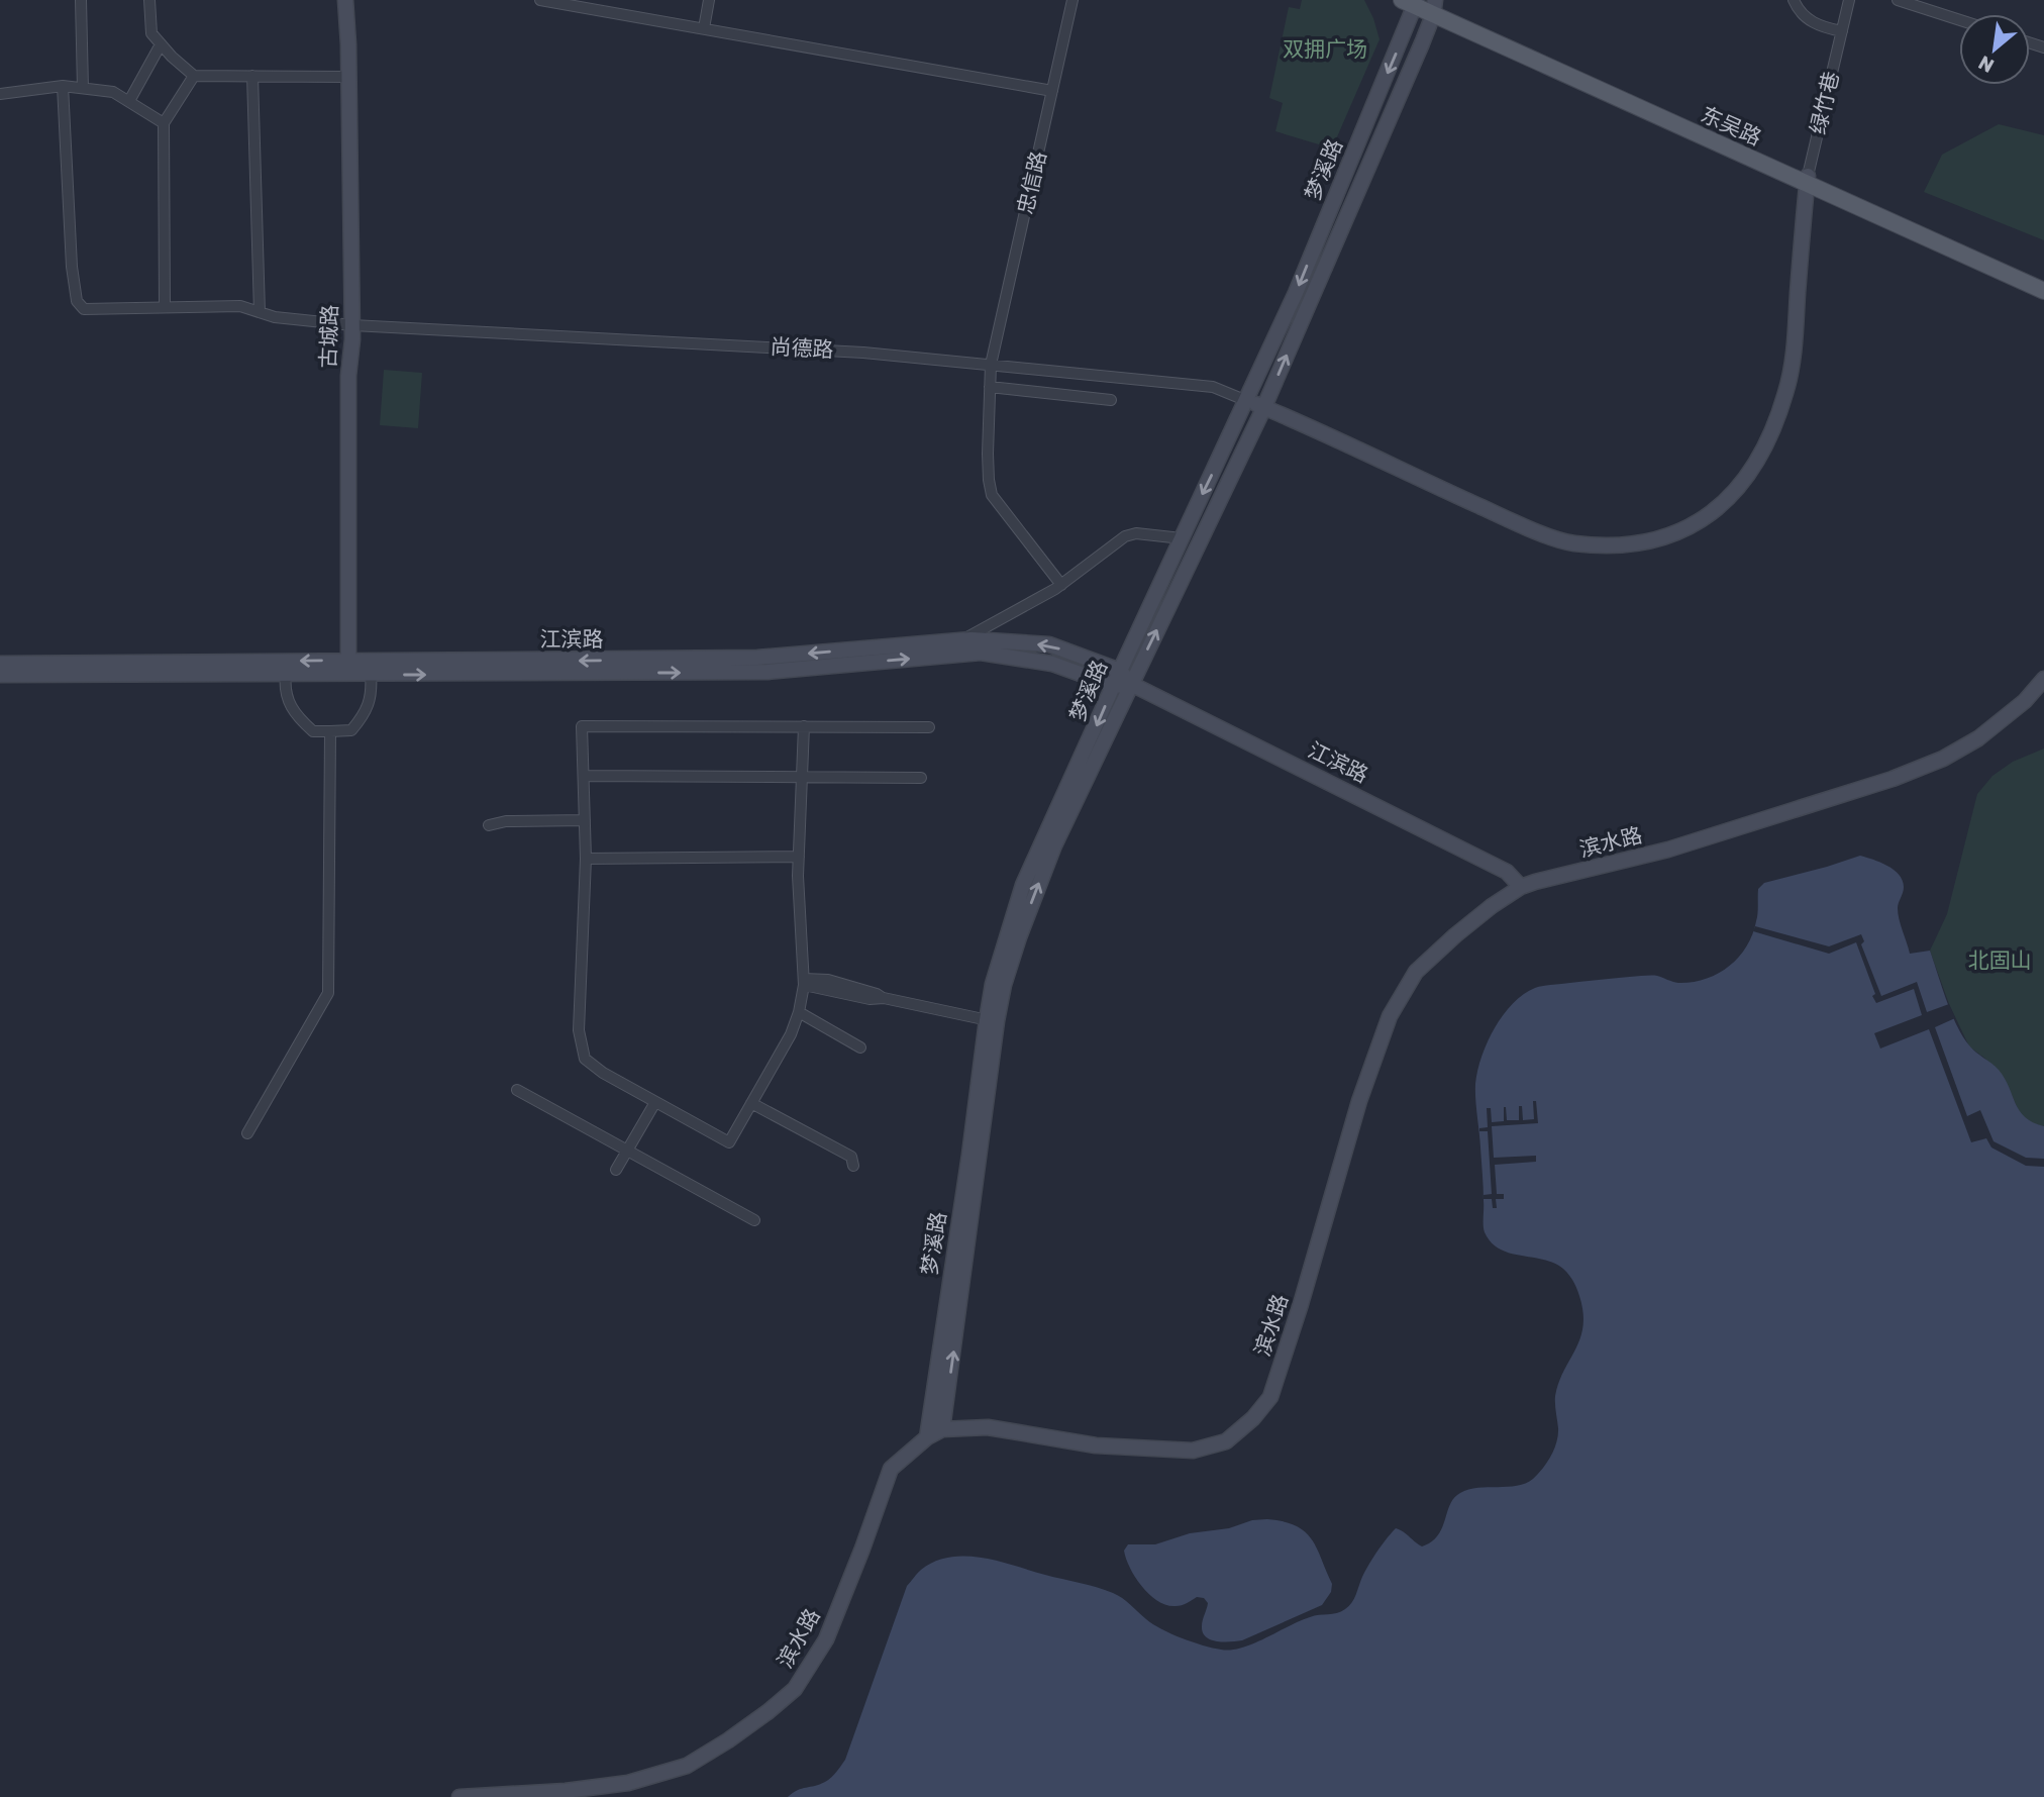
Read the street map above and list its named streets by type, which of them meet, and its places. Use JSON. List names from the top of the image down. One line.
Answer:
{"streets":{"main road":["东吴路","梦溪路","古城路","江滨路","滨水路"],"street":["绿竹巷","忠信路","尚德路"]},"crossings":[["绿竹巷","东吴路"],["东吴路","梦溪路"],["梦溪路","尚德路"],["梦溪路","江滨路"],["梦溪路","滨水路"],["忠信路","尚德路"],["古城路","尚德路"],["古城路","江滨路"],["江滨路","滨水路"]],"parks":["双拥广场","北固山"],"north":"bottom left"}
